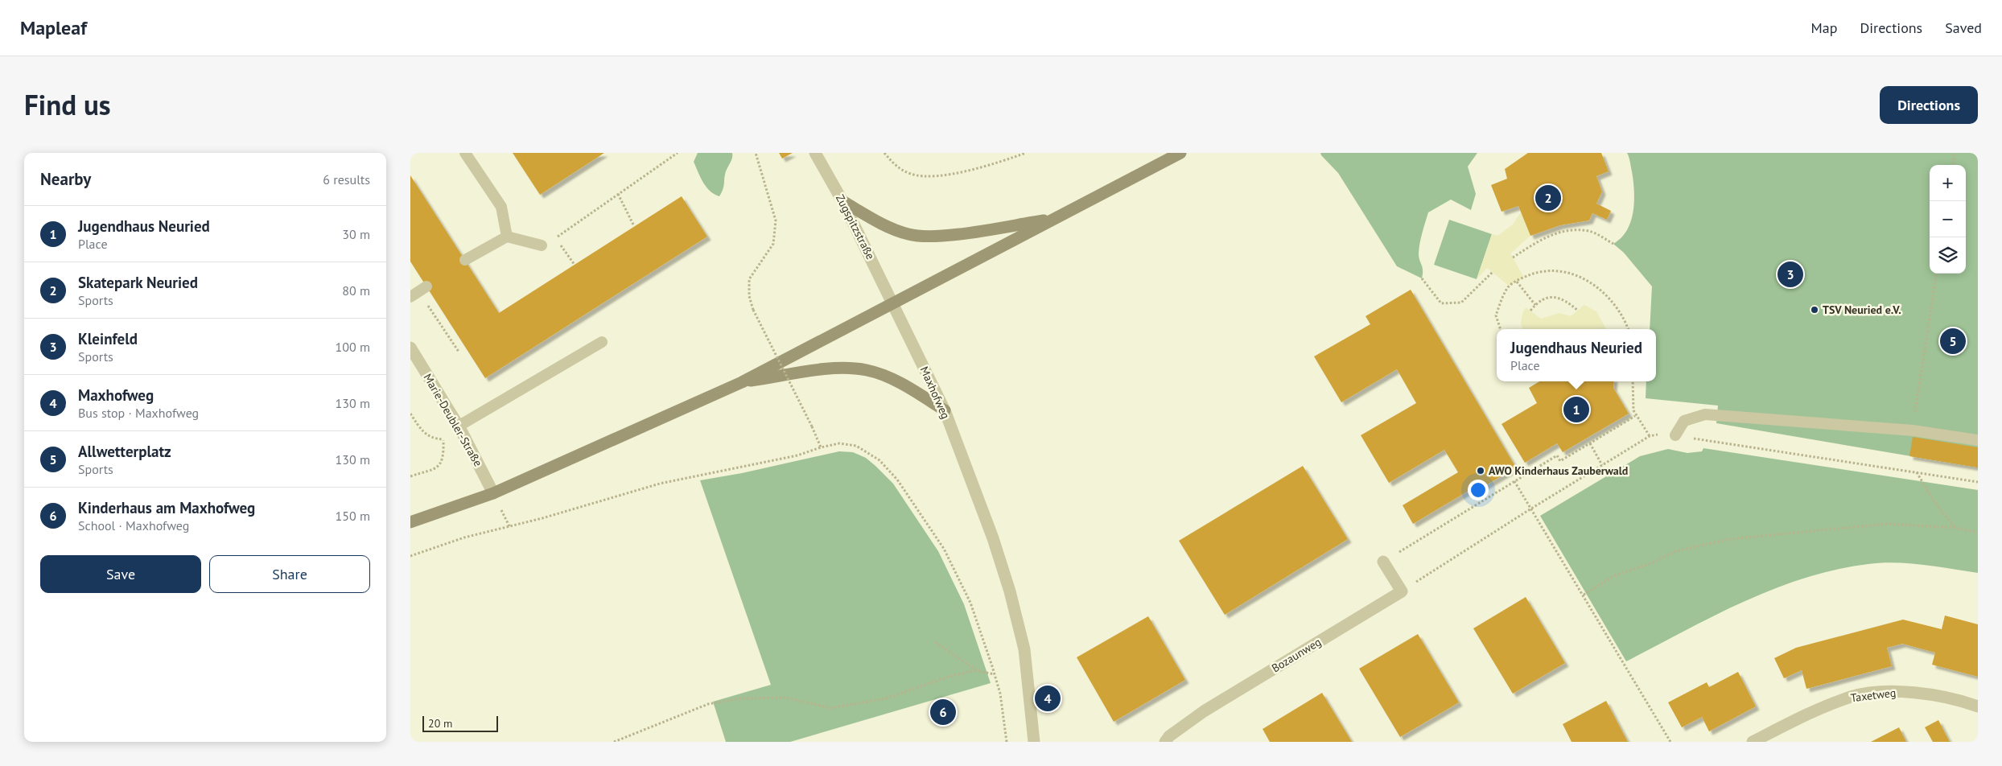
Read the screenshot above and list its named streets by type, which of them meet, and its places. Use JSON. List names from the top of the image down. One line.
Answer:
{"streets":{"street":["Zugspitzstraße","Maxhofweg","Marie-Deubler-Straße","Bozaunweg","Taxetweg"]},"crossings":[["Zugspitzstraße","Maxhofweg"]],"places":["TSV Neuried e.V.","AWO Kinderhaus Zauberwald"],"scale_bar":"20 m","page":{"header":"Mapleaf","nav":["Map","Directions","Saved"],"title":"Find us","buttons":["Directions",["Save","Share"]],"heading":["Nearby","6 results"],"map_buttons":["+","−"],"pins":["2","3","5","1","4","6"],"list":[{"mark":"1","name":"Jugendhaus Neuried","note":"Place","value":"30 m"},{"mark":"2","name":"Skatepark Neuried","note":"Sports","value":"80 m"},{"mark":"3","name":"Kleinfeld","note":"Sports","value":"100 m"},{"mark":"4","name":"Maxhofweg","note":"Bus stop · Maxhofweg","value":"130 m"},{"mark":"5","name":"Allwetterplatz","note":"Sports","value":"130 m"},{"mark":"6","name":"Kinderhaus am Maxhofweg","note":"School · Maxhofweg","value":"150 m"}],"popup":["Jugendhaus Neuried","Place"],"scale":"20 m"}}
